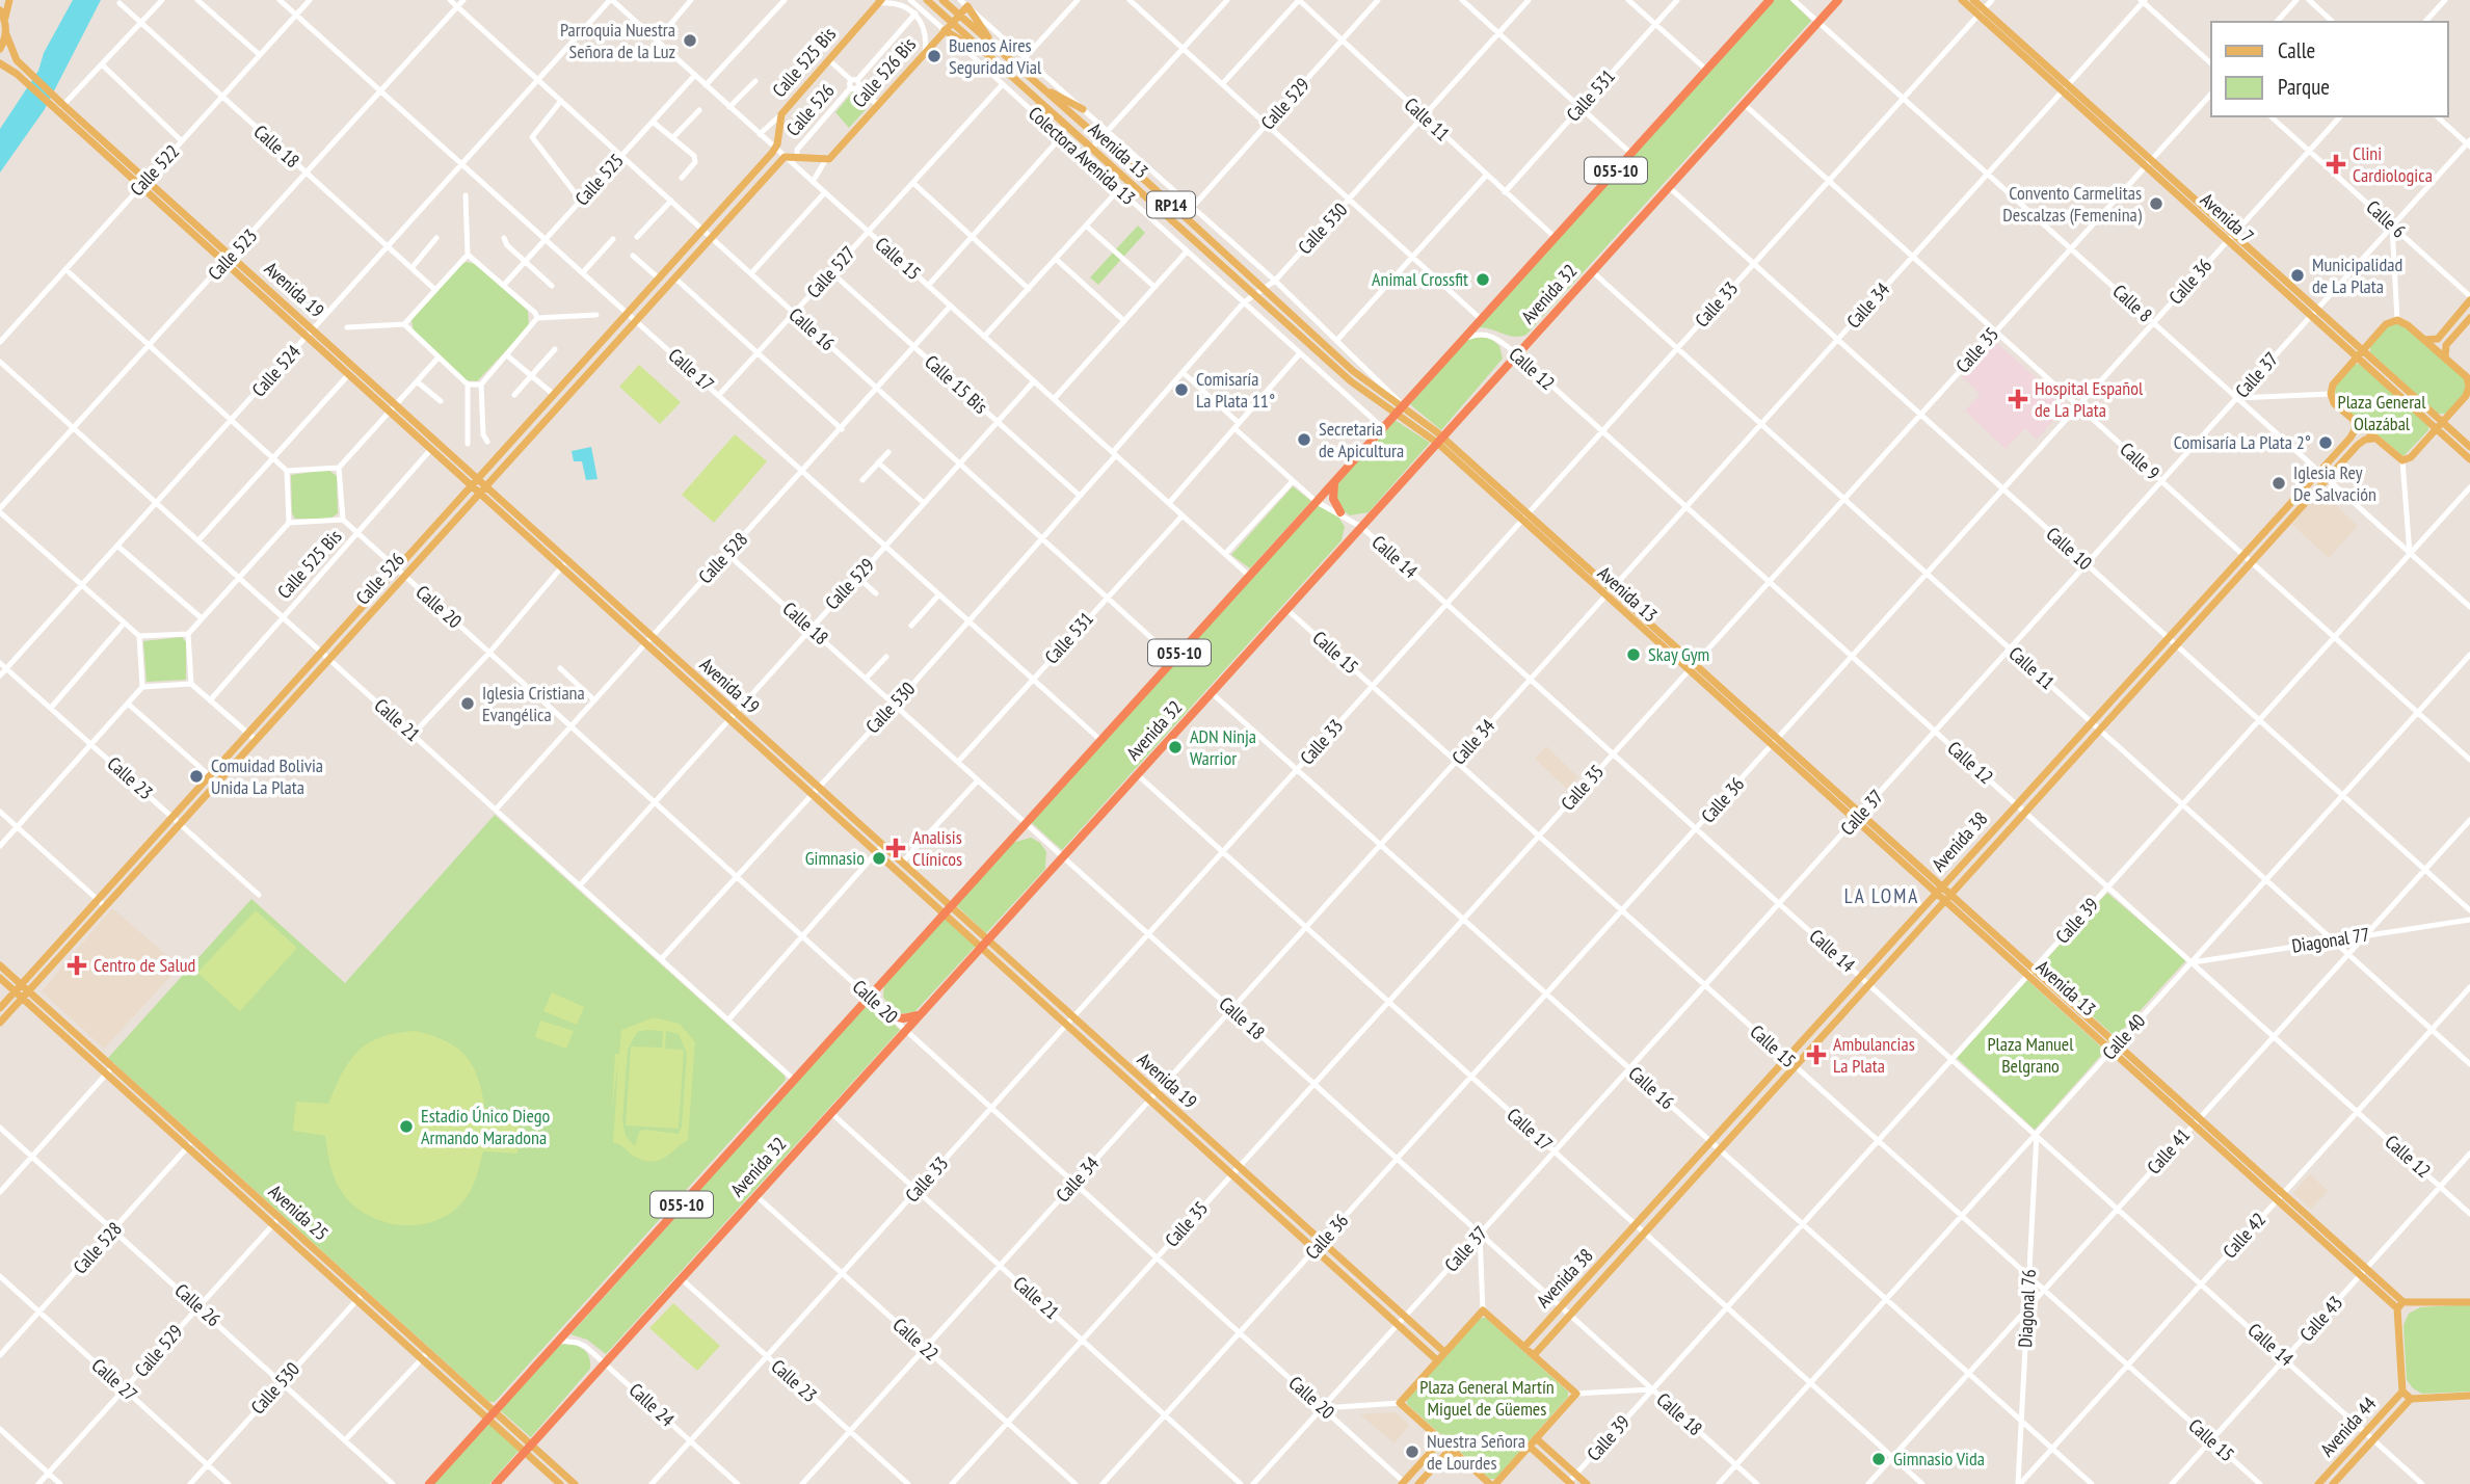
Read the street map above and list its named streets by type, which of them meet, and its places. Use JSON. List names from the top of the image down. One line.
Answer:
{"streets":{"highway":["055-10","Avenida 32"],"main road":["Calle 525 Bis","Calle 526 Bis","Calle 526","Avenida 13","RP14","Avenida 7","Avenida 19","Avenida 38","Avenida 25","Avenida 44"],"street":["Calle 531","Calle 529","Calle 11","Calle 18","Colectora Avenida 13","Calle 522","Calle 525","Calle 6","Calle 530","Calle 523","Calle 15","Calle 527","Calle 36","Calle 8","Calle 33","Calle 34","Calle 16","Calle 35","Calle 12","Calle 17","Calle 524","Calle 37","Calle 15 Bis","Calle 9","Calle 10","Calle 14","Calle 528","Calle 20","Calle 21","Calle 23","Calle 39","Diagonal 77","Calle 40","Calle 41","Calle 42","Calle 26","Diagonal 76","Calle 43","Calle 22","Calle 27","Calle 24"]},"crossings":[["Calle 525 Bis","Calle 526"],["Calle 525 Bis","Calle 15"],["Calle 525 Bis","Avenida 19"],["Calle 525 Bis","Calle 20"],["Calle 525 Bis","Calle 21"],["Calle 526 Bis","Avenida 13"],["Calle 526 Bis","Colectora Avenida 13"],["Calle 526 Bis","Calle 15"],["Calle 531","Calle 11"],["Calle 531","Calle 18"],["Calle 531","Calle 15"],["Calle 531","Calle 16"],["Calle 531","Calle 17"],["Calle 529","Calle 11"],["Calle 529","Calle 18"],["Calle 529","Colectora Avenida 13"],["Calle 529","Calle 15"],["Calle 529","Avenida 19"],["Calle 529","Calle 16"],["Calle 529","Calle 17"],["Calle 529","Calle 15 Bis"],["Calle 529","Calle 20"],["Calle 529","Calle 21"],["Calle 529","Avenida 25"],["Calle 529","Calle 26"],["Calle 529","Calle 27"],["Calle 526","Calle 15"],["Calle 526","Avenida 19"],["Calle 526","Calle 16"],["Calle 526","Calle 17"],["Calle 526","Calle 20"],["Calle 526","Calle 21"],["Calle 526","Calle 23"],["Calle 526","Avenida 25"],["Calle 11","Calle 530"],["Calle 11","Calle 36"],["Calle 11","Avenida 32"],["Calle 11","Calle 33"],["Calle 11","Calle 34"],["Calle 11","Calle 35"],["Calle 11","Calle 37"],["Calle 11","Avenida 38"],["Calle 11","Calle 39"],["Calle 11","Diagonal 77"],["Calle 11","Calle 40"],["Calle 11","Calle 41"],["Calle 11","Calle 42"],["Calle 18","Calle 522"],["Calle 18","Calle 530"],["Calle 18","Calle 523"],["Calle 18","Calle 36"],["Calle 18","Avenida 32"],["Calle 18","Calle 33"],["Calle 18","Calle 34"],["Calle 18","Calle 35"],["Calle 18","Calle 524"],["Calle 18","Calle 37"],["Calle 18","Calle 528"],["Calle 18","Avenida 38"],["Calle 18","Calle 39"],["Calle 18","Calle 40"],["Avenida 13","Colectora Avenida 13"],["Avenida 13","Calle 530"],["Avenida 13","Calle 36"],["Avenida 13","Avenida 32"],["Avenida 13","Calle 33"],["Avenida 13","Calle 34"],["Avenida 13","Calle 35"],["Avenida 13","Calle 37"],["Avenida 13","Avenida 38"],["Avenida 13","Calle 39"],["Avenida 13","Calle 40"],["Avenida 13","Calle 41"],["Avenida 13","Calle 42"],["Avenida 13","Calle 43"],["Colectora Avenida 13","Calle 530"],["Colectora Avenida 13","Calle 527"],["Colectora Avenida 13","Avenida 32"],["Calle 522","Avenida 19"],["Calle 522","Calle 17"],["Calle 525","Calle 15"],["Calle 525","Calle 16"],["Calle 525","Calle 17"],["Avenida 7","Calle 36"],["Avenida 7","Calle 33"],["Avenida 7","Calle 34"],["Avenida 7","Calle 35"],["Avenida 7","Calle 37"],["Calle 6","Calle 36"],["Calle 6","Calle 37"],["Calle 530","Calle 15"],["Calle 530","Avenida 19"],["Calle 530","Calle 16"],["Calle 530","Calle 17"],["Calle 530","Calle 15 Bis"],["Calle 530","Calle 14"],["Calle 530","Calle 20"],["Calle 530","Calle 21"],["Calle 530","Avenida 25"],["Calle 530","Calle 26"],["Calle 530","Calle 27"],["Calle 523","Avenida 19"],["Calle 523","Calle 16"],["Calle 523","Calle 17"],["Calle 523","Calle 21"],["Calle 15","Calle 527"],["Calle 15","Calle 36"],["Calle 15","Avenida 32"],["Calle 15","Calle 33"],["Calle 15","Calle 34"],["Calle 15","Calle 35"],["Calle 15","Calle 524"],["Calle 15","Calle 37"],["Calle 15","Calle 528"],["Calle 15","Avenida 38"],["Calle 15","Calle 39"],["Calle 15","Calle 40"],["Calle 15","Calle 41"],["Calle 15","Calle 42"],["Calle 15","Diagonal 76"],["Calle 15","Calle 43"],["Calle 527","Calle 16"],["Calle 527","Calle 17"],["Calle 527","Calle 15 Bis"],["Calle 36","Avenida 19"],["Calle 36","Calle 8"],["Calle 36","Calle 16"],["Calle 36","Calle 12"],["Calle 36","Calle 17"],["Calle 36","Calle 9"],["Calle 36","Calle 10"],["Calle 36","Calle 14"],["Calle 36","Calle 20"],["Calle 36","Calle 21"],["Avenida 19","Avenida 32"],["Avenida 19","Calle 33"],["Avenida 19","Calle 34"],["Avenida 19","Calle 35"],["Avenida 19","Calle 524"],["Avenida 19","Calle 37"],["Avenida 19","Calle 528"],["Avenida 32","Calle 8"],["Avenida 32","Calle 16"],["Avenida 32","Calle 12"],["Avenida 32","Calle 17"],["Avenida 32","Calle 9"],["Avenida 32","Calle 10"],["Avenida 32","Calle 14"],["Avenida 32","Calle 20"],["Avenida 32","Calle 21"],["Avenida 32","Calle 23"],["Avenida 32","Avenida 25"],["Avenida 32","Calle 22"],["Avenida 32","Calle 24"],["Calle 8","Calle 33"],["Calle 8","Calle 34"],["Calle 8","Calle 35"],["Calle 8","Calle 37"],["Calle 8","Avenida 38"],["Calle 8","Calle 39"],["Calle 33","Calle 16"],["Calle 33","Calle 12"],["Calle 33","Calle 17"],["Calle 33","Calle 9"],["Calle 33","Calle 10"],["Calle 33","Calle 14"],["Calle 33","Calle 20"],["Calle 33","Calle 21"],["Calle 33","Calle 23"],["Calle 33","Calle 22"],["Calle 33","Calle 24"],["Calle 34","Calle 16"],["Calle 34","Calle 12"],["Calle 34","Calle 17"],["Calle 34","Calle 9"],["Calle 34","Calle 10"],["Calle 34","Calle 14"],["Calle 34","Calle 20"],["Calle 34","Calle 21"],["Calle 34","Calle 23"],["Calle 34","Calle 22"],["Calle 16","Calle 35"],["Calle 16","Calle 524"],["Calle 16","Calle 37"],["Calle 16","Calle 528"],["Calle 16","Avenida 38"],["Calle 16","Calle 39"],["Calle 16","Calle 40"],["Calle 16","Calle 41"],["Calle 16","Calle 42"],["Calle 16","Diagonal 76"],["Calle 35","Calle 12"],["Calle 35","Calle 17"],["Calle 35","Calle 9"],["Calle 35","Calle 10"],["Calle 35","Calle 14"],["Calle 35","Calle 20"],["Calle 35","Calle 21"],["Calle 35","Calle 22"],["Calle 12","Calle 37"],["Calle 12","Avenida 38"],["Calle 12","Calle 39"],["Calle 12","Diagonal 77"],["Calle 12","Calle 40"],["Calle 12","Calle 41"],["Calle 12","Calle 42"],["Calle 12","Calle 43"],["Calle 17","Calle 524"],["Calle 17","Calle 37"],["Calle 17","Calle 528"],["Calle 17","Avenida 38"],["Calle 17","Calle 39"],["Calle 17","Calle 40"],["Calle 17","Calle 41"],["Calle 524","Calle 21"],["Calle 524","Calle 23"],["Calle 37","Calle 9"],["Calle 37","Calle 10"],["Calle 37","Calle 14"],["Calle 37","Calle 20"],["Calle 15 Bis","Calle 528"],["Calle 9","Avenida 38"],["Calle 9","Calle 39"],["Calle 9","Calle 40"],["Calle 10","Avenida 38"],["Calle 10","Calle 39"],["Calle 10","Calle 40"],["Calle 10","Calle 41"],["Calle 14","Avenida 38"],["Calle 14","Calle 39"],["Calle 14","Calle 40"],["Calle 14","Calle 41"],["Calle 14","Calle 42"],["Calle 14","Diagonal 76"],["Calle 14","Calle 43"],["Calle 14","Avenida 44"],["Calle 528","Calle 20"],["Calle 528","Calle 21"],["Calle 528","Avenida 25"],["Calle 528","Calle 26"],["Calle 528","Calle 27"],["Diagonal 77","Calle 40"],["Diagonal 77","Calle 41"],["Calle 40","Diagonal 76"],["Calle 41","Diagonal 76"],["Calle 42","Diagonal 76"]],"districts":["LA LOMA"],"parks":["Plaza General Olazábal","Plaza Manuel Belgrano","Plaza General Martín Miguel de Güemes"],"places":{"other":["Parroquia Nuestra Señora de la Luz","Buenos Aires Seguridad Vial","Convento Carmelitas Descalzas (Femenina)","Municipalidad de La Plata","Animal Crossfit","Comisaría La Plata 11°","Secretaria de Apicultura","Comisaría La Plata 2°","Iglesia Rey De Salvación","Skay Gym","Iglesia Cristiana Evangélica","ADN Ninja Warrior","Comuidad Bolivia Unida La Plata","Gimnasio","Estadio Único Diego Armando Maradona","Nuestra Señora de Lourdes","Gimnasio Vida"],"health":["Clini Cardiologica","Hospital Español de La Plata","Analisis Clínicos","Centro de Salud","Ambulancias La Plata"]},"legend":["Calle","Parque"]}
